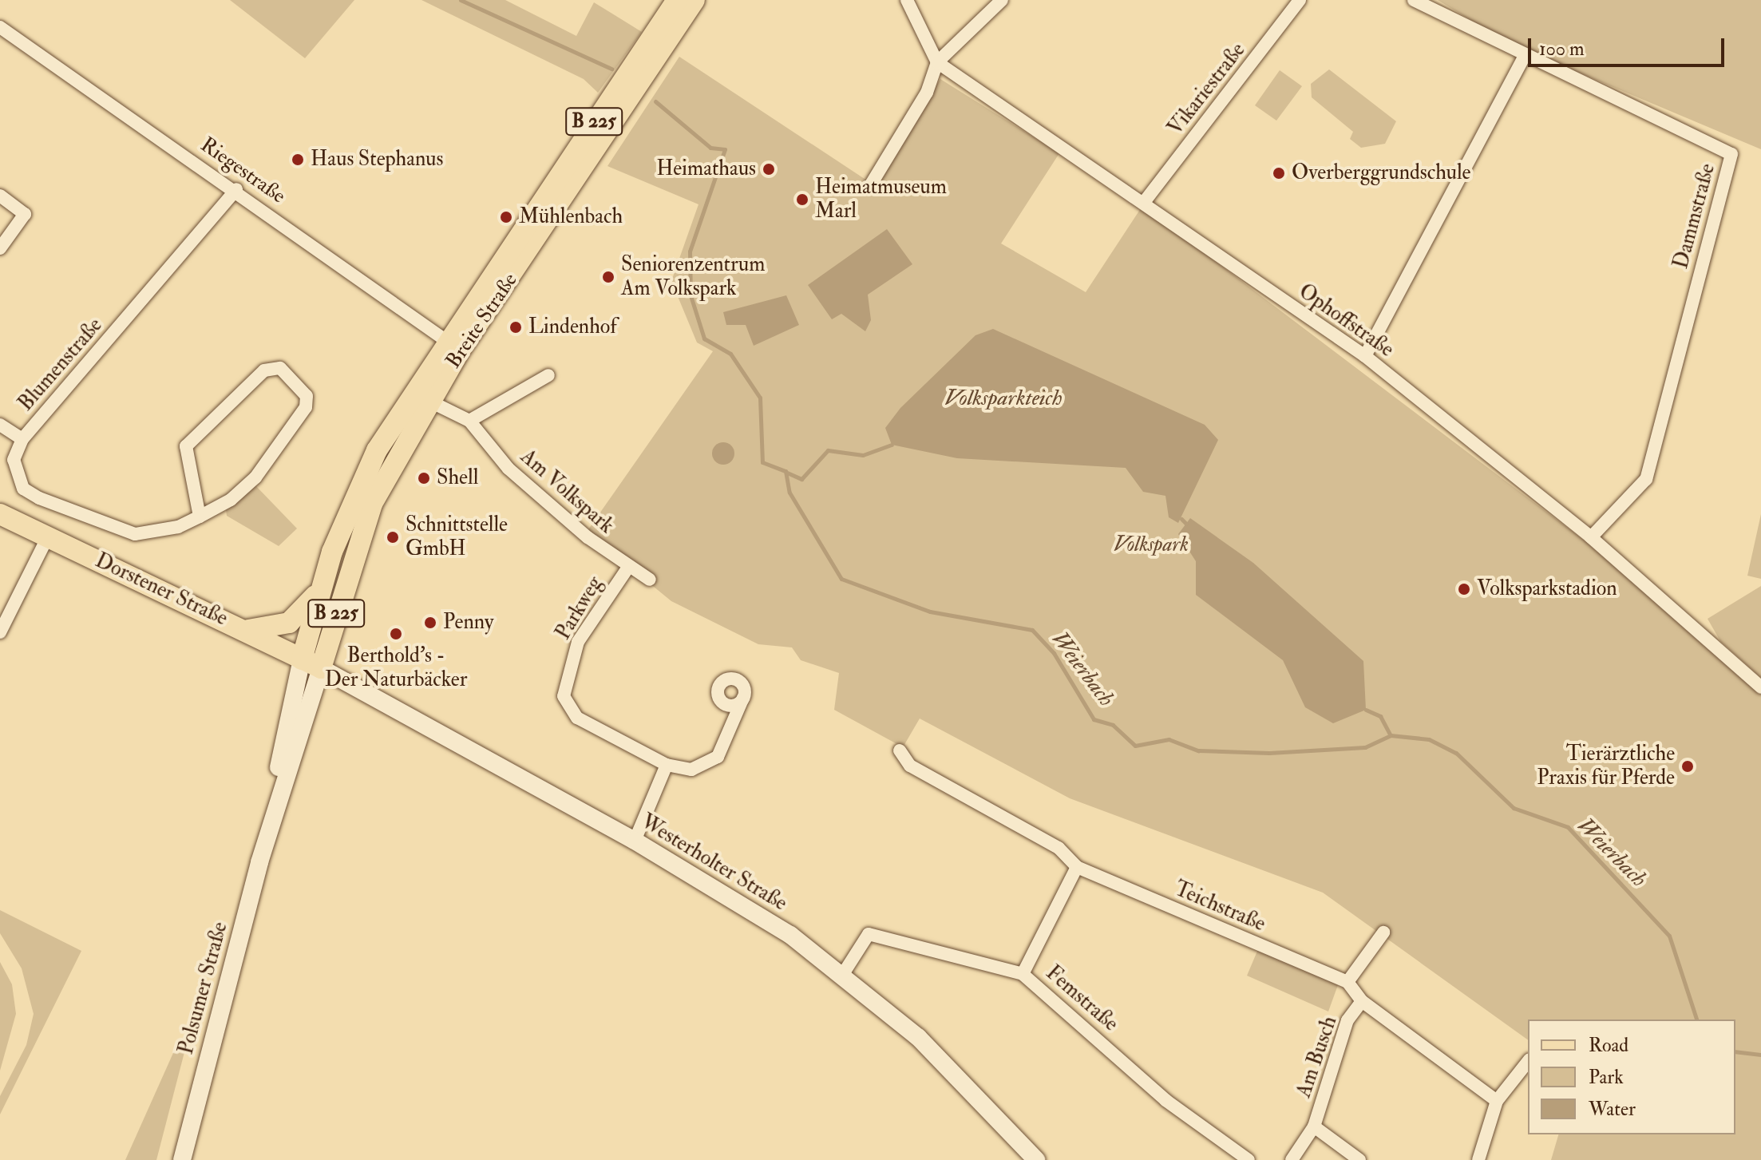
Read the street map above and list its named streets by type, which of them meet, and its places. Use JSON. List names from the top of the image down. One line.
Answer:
{"streets":{"main road":["B 225","Breite Straße","Dorstener Straße","Westerholter Straße","Polsumer Straße"],"street":["Vikariestraße","Riegestraße","Dammstraße","Ophoffstraße","Blumenstraße","Am Volkspark","Parkweg","Teichstraße","Femstraße","Am Busch"]},"crossings":[["Vikariestraße","Ophoffstraße"],["Riegestraße","Breite Straße"],["Riegestraße","Blumenstraße"],["Dammstraße","Ophoffstraße"],["Breite Straße","Am Volkspark"],["Breite Straße","Dorstener Straße"],["Breite Straße","Westerholter Straße"],["Breite Straße","Polsumer Straße"],["Am Volkspark","Parkweg"],["Dorstener Straße","Westerholter Straße"],["Dorstener Straße","Polsumer Straße"],["Westerholter Straße","Polsumer Straße"],["Westerholter Straße","Femstraße"]],"water":["Volksparkteich","Weierbach"],"parks":["Volkspark"],"places":["Haus Stephanus","Heimathaus","Overberggrundschule","Heimatmuseum Marl","Mühlenbach","Seniorenzentrum Am Volkspark","Lindenhof","Shell","Schnittstelle GmbH","Volksparkstadion","Penny","Berthold's - Der Naturbäcker","Tierärztliche Praxis für Pferde"],"legend":["Road","Park","Water"],"scale_bar":"100 m"}
